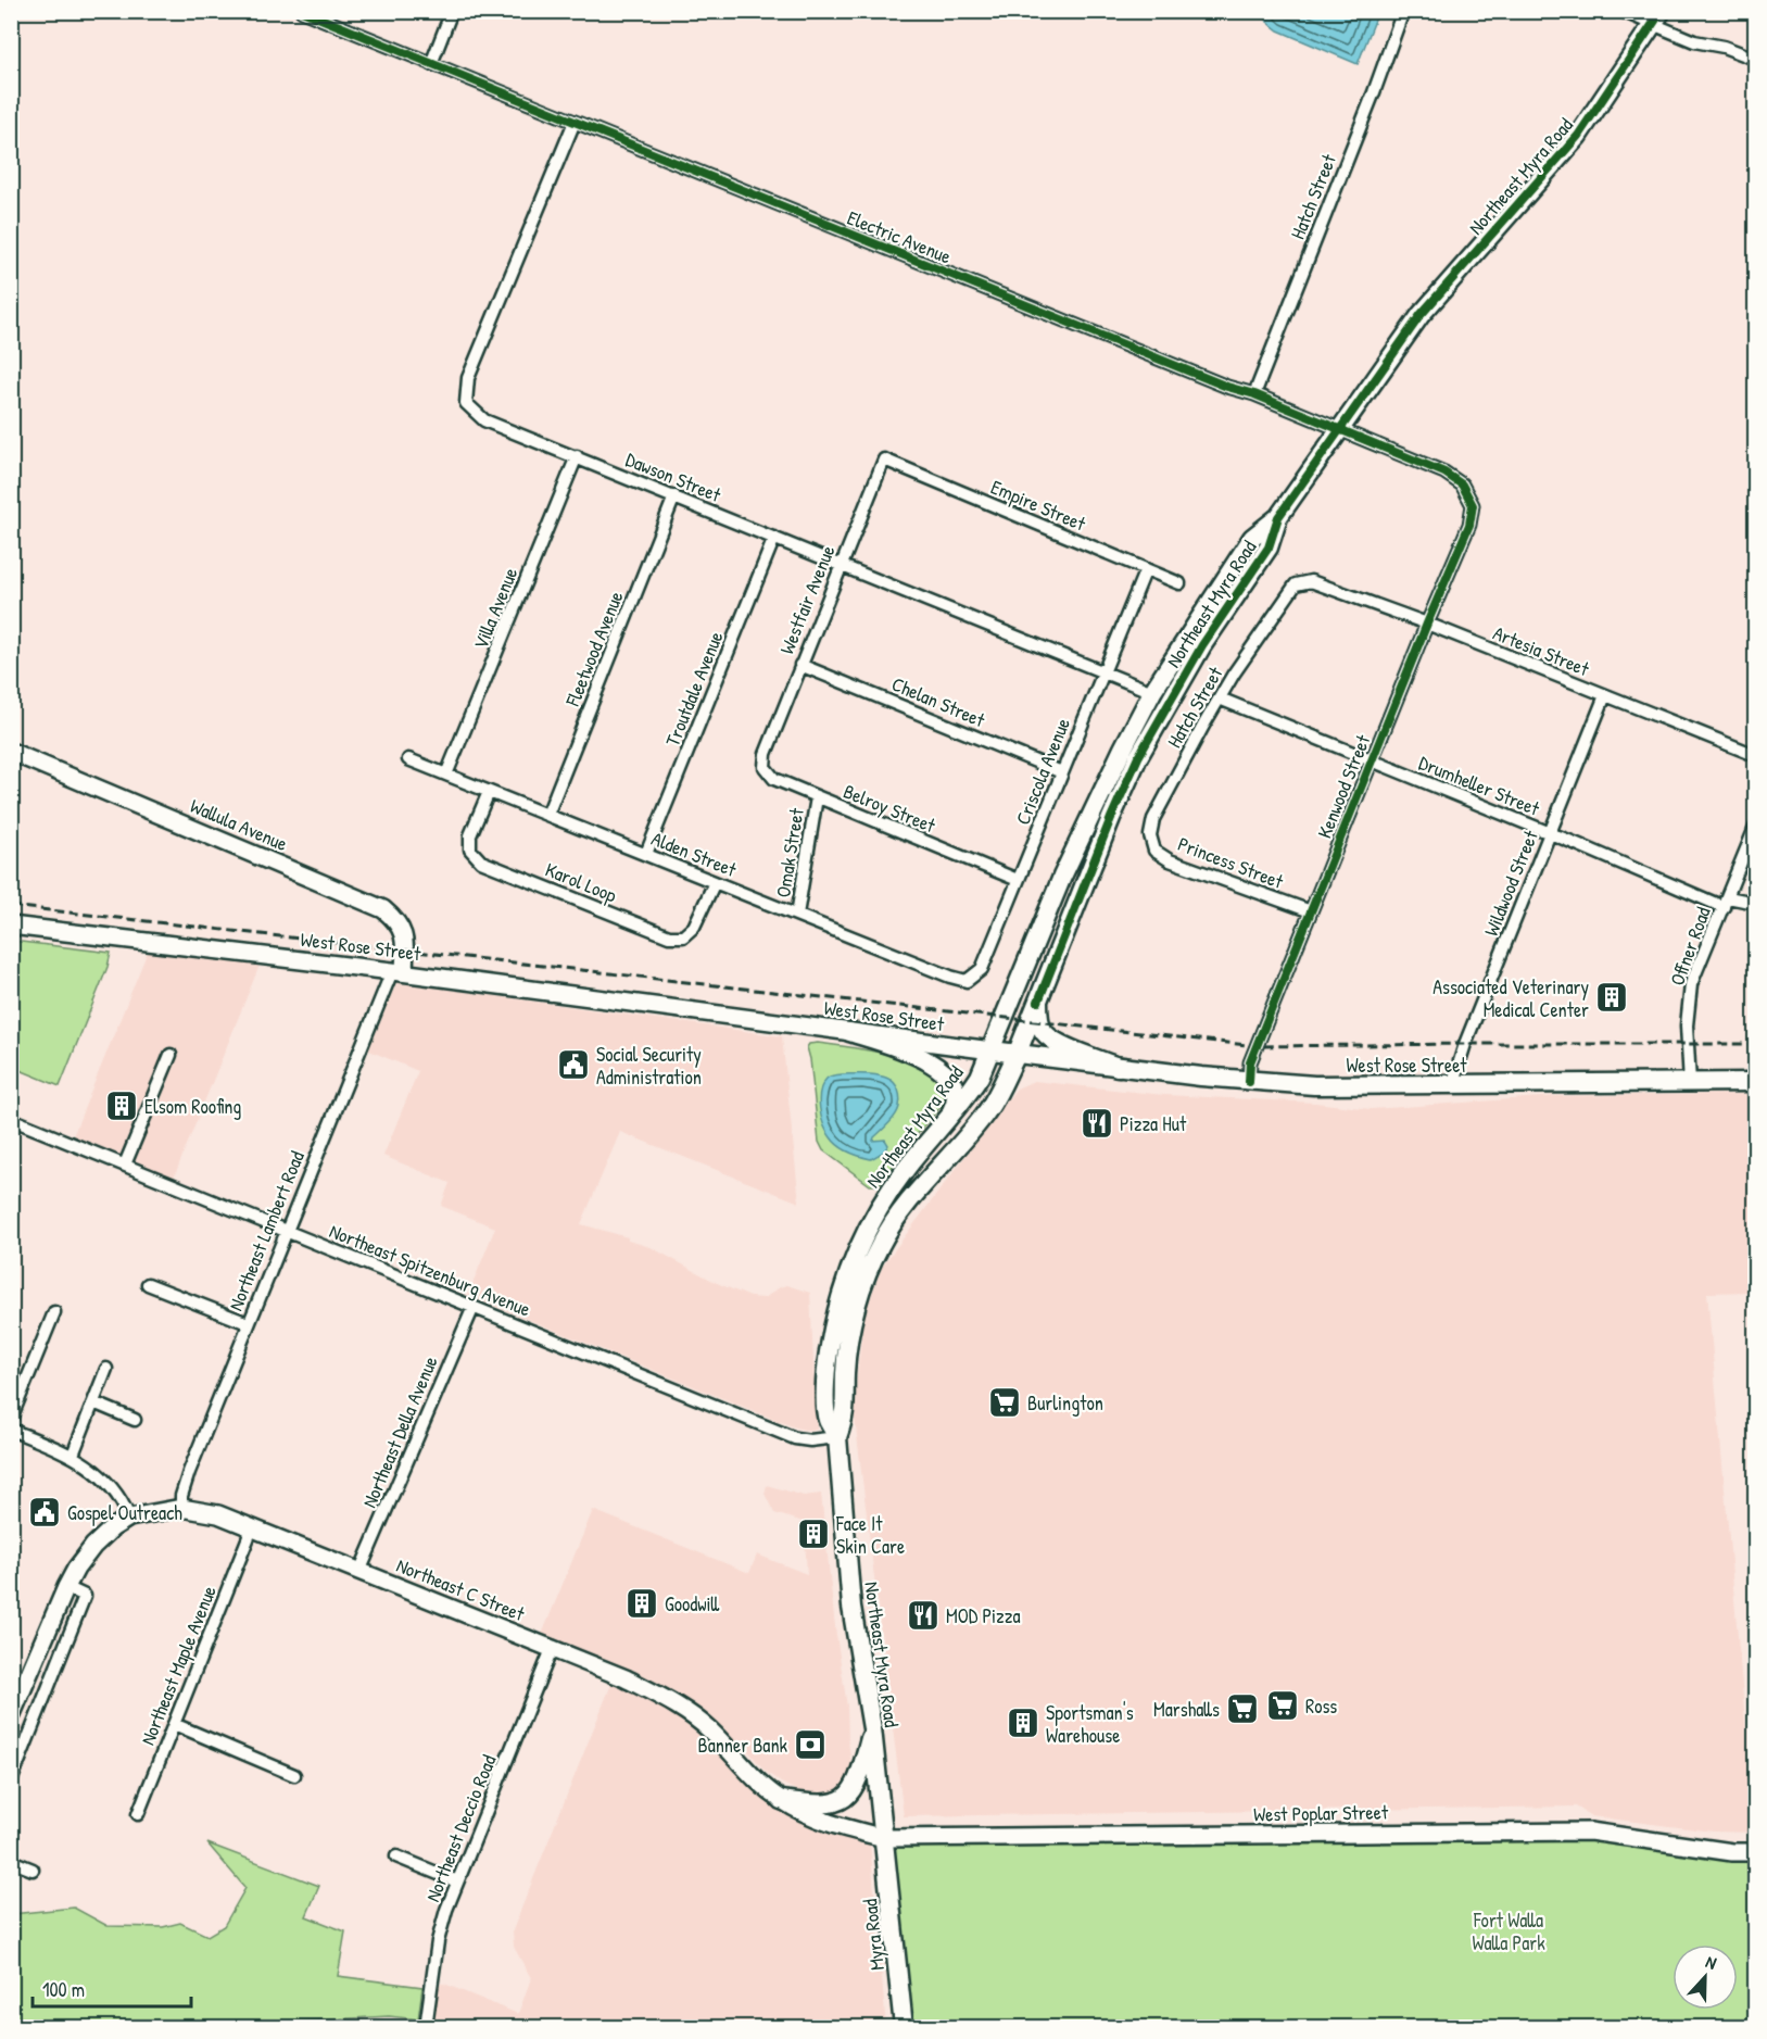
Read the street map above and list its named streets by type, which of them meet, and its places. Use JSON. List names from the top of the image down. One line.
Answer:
{"streets":{"main road":["Northeast Myra Road","Wallula Avenue","West Rose Street","Northeast C Street","West Poplar Street","Myra Road"],"street":["Hatch Street","Electric Avenue","Dawson Street","Empire Street","Westfair Avenue","Villa Avenue","Fleetwood Avenue","Artesia Street","Troutdale Avenue","Chelan Street","Criscola Avenue","Drumheller Street","Kenwood Street","Belroy Street","Omak Street","Alden Street","Princess Street","Karol Loop","Wildwood Street","Offner Road","Northeast Lambert Road","Northeast Spitzenburg Avenue","Northeast Della Avenue","Northeast Maple Avenue","Northeast Deccio Road"]},"crossings":[["Northeast Myra Road","Electric Avenue"],["Northeast Myra Road","Dawson Street"],["Northeast Myra Road","West Rose Street"],["Northeast Myra Road","Northeast Spitzenburg Avenue"],["Northeast Myra Road","Northeast C Street"],["Northeast Myra Road","West Poplar Street"],["Northeast Myra Road","Myra Road"],["Hatch Street","Electric Avenue"],["Hatch Street","Artesia Street"],["Hatch Street","Drumheller Street"],["Hatch Street","Princess Street"],["Electric Avenue","Dawson Street"],["Electric Avenue","Kenwood Street"],["Dawson Street","Westfair Avenue"],["Dawson Street","Villa Avenue"],["Dawson Street","Fleetwood Avenue"],["Dawson Street","Troutdale Avenue"],["Dawson Street","Criscola Avenue"],["Empire Street","Westfair Avenue"],["Empire Street","Criscola Avenue"],["Westfair Avenue","Chelan Street"],["Westfair Avenue","Belroy Street"],["Villa Avenue","Alden Street"],["Fleetwood Avenue","Alden Street"],["Artesia Street","Kenwood Street"],["Artesia Street","Wildwood Street"],["Troutdale Avenue","Alden Street"],["Chelan Street","Criscola Avenue"],["Criscola Avenue","Belroy Street"],["Criscola Avenue","Alden Street"],["Drumheller Street","Kenwood Street"],["Drumheller Street","Wildwood Street"],["Drumheller Street","Offner Road"],["Kenwood Street","Princess Street"],["Kenwood Street","West Rose Street"],["Belroy Street","Omak Street"],["Wallula Avenue","West Rose Street"],["Wallula Avenue","Northeast Lambert Road"],["Omak Street","Alden Street"],["Alden Street","Karol Loop"],["Wildwood Street","West Rose Street"],["West Rose Street","Offner Road"],["West Rose Street","Northeast Lambert Road"],["Northeast Lambert Road","Northeast Spitzenburg Avenue"],["Northeast Lambert Road","Northeast C Street"],["Northeast Spitzenburg Avenue","Northeast Della Avenue"],["Northeast Della Avenue","Northeast C Street"],["Northeast C Street","Northeast Maple Avenue"],["Northeast C Street","West Poplar Street"],["Northeast C Street","Northeast Deccio Road"],["Northeast C Street","Myra Road"],["West Poplar Street","Myra Road"]],"parks":["Fort Walla Walla Park"],"places":{"building":["Associated Veterinary Medical Center","Elsom Roofing","Face It Skin Care","Goodwill","Sportsman's Warehouse"],"public building":["Social Security Administration","Gospel Outreach"],"restaurant":["Pizza Hut","MOD Pizza"],"supermarket":["Burlington","Ross","Marshalls"],"bank":["Banner Bank"]},"scale_bar":"100 m","north":"top"}
